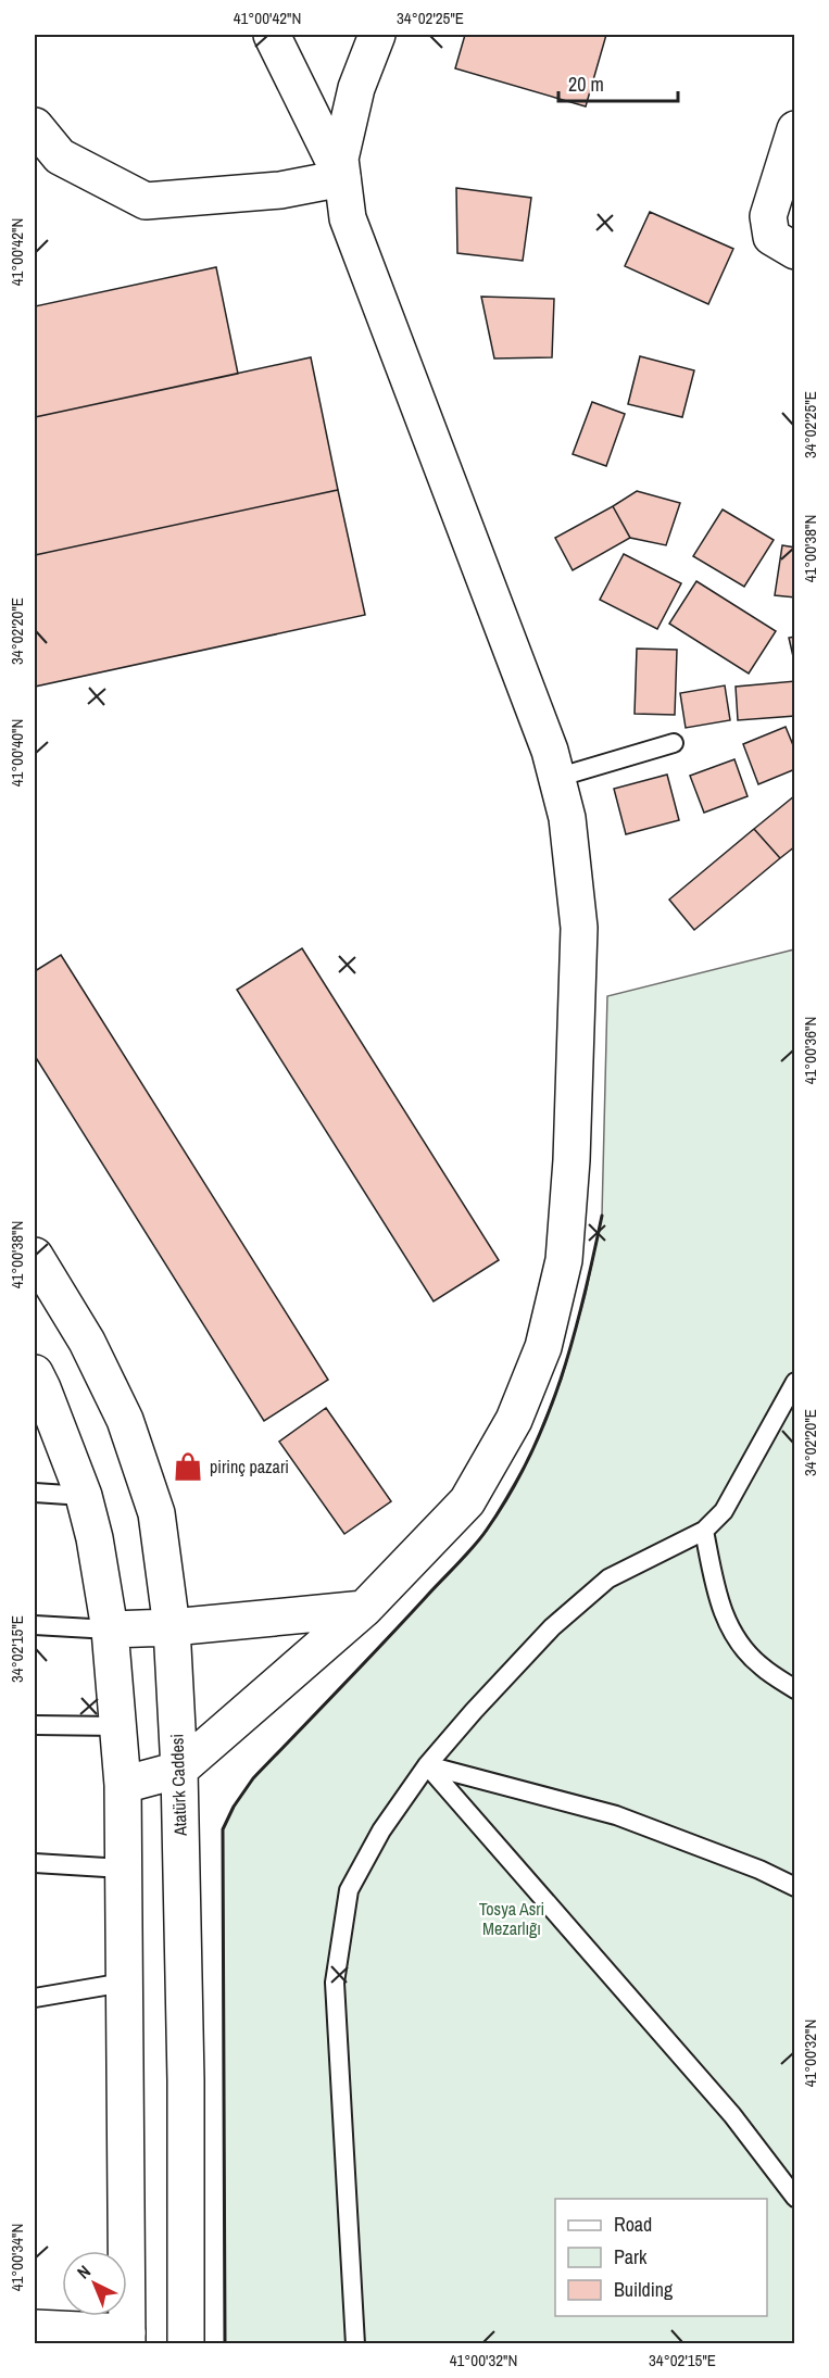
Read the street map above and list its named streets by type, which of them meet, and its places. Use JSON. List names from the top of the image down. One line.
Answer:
{"streets":{"main road":["Atatürk Caddesi"]},"parks":["Tosya Asri Mezarlığı"],"places":{"shop":["pirinç pazari"]},"legend":["Road","Park","Building"],"scale_bar":"20 m","north":"top left","coordinates":["41°00'42\"N","34°02'25\"E","41°00'38\"N","34°02'20\"E","41°00'40\"N","41°00'36\"N","34°02'15\"E","41°00'32\"N","41°00'34\"N"]}
